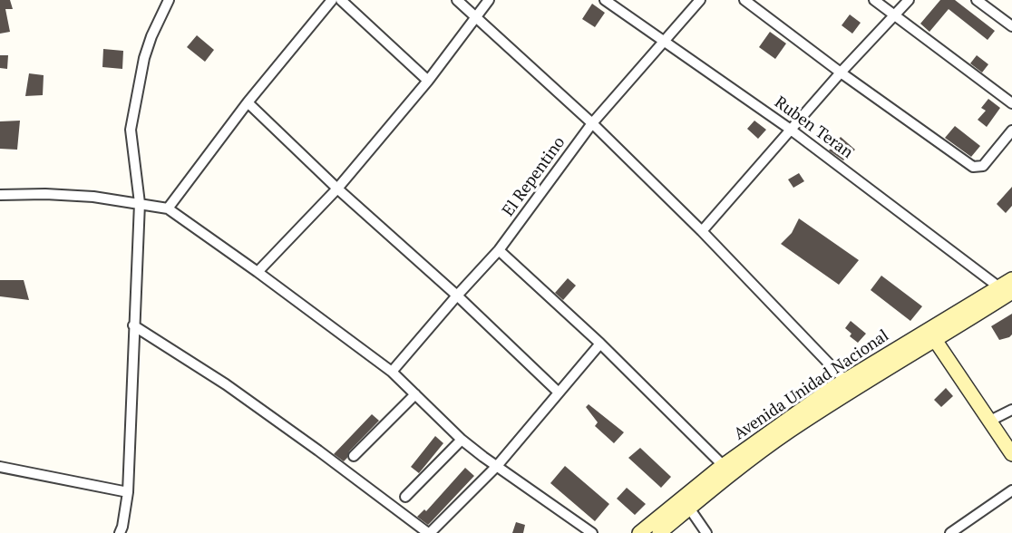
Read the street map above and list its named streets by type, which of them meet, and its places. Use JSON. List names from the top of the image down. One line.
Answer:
{"streets":{"main road":["Avenida Unidad Nacional"],"street":["Ruben Teran","El Repentino"]},"crossings":[["Ruben Teran","El Repentino"],["Ruben Teran","Avenida Unidad Nacional"]]}
